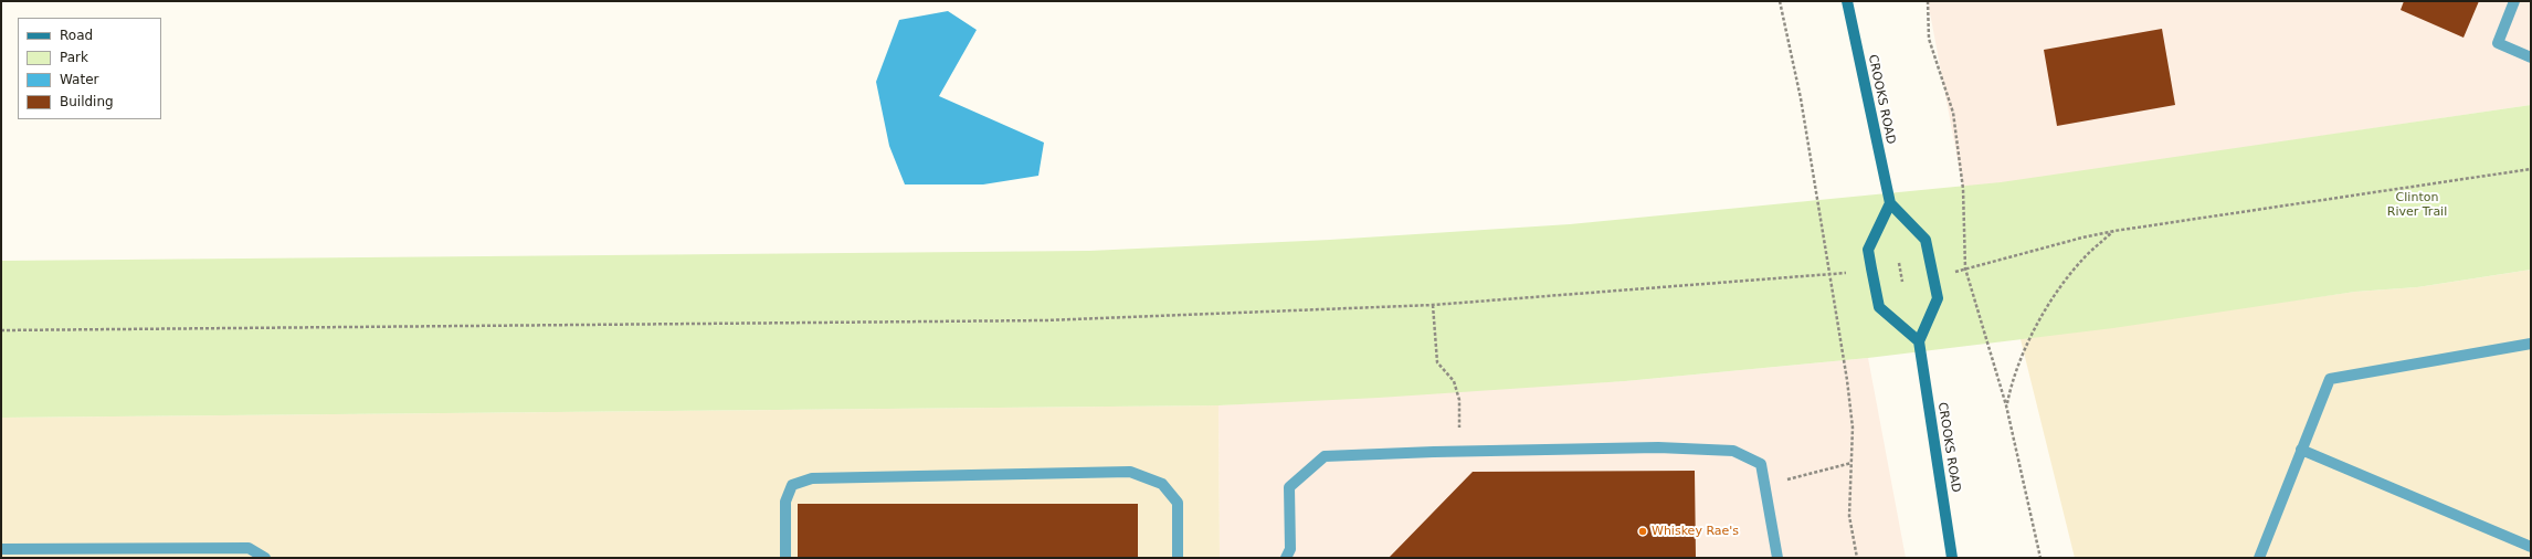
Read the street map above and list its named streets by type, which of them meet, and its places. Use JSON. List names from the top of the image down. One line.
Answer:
{"streets":{"main road":["CROOKS ROAD"]},"parks":["Clinton River Trail"],"places":["Whiskey Rae's"],"legend":["Road","Park","Water","Building"]}
